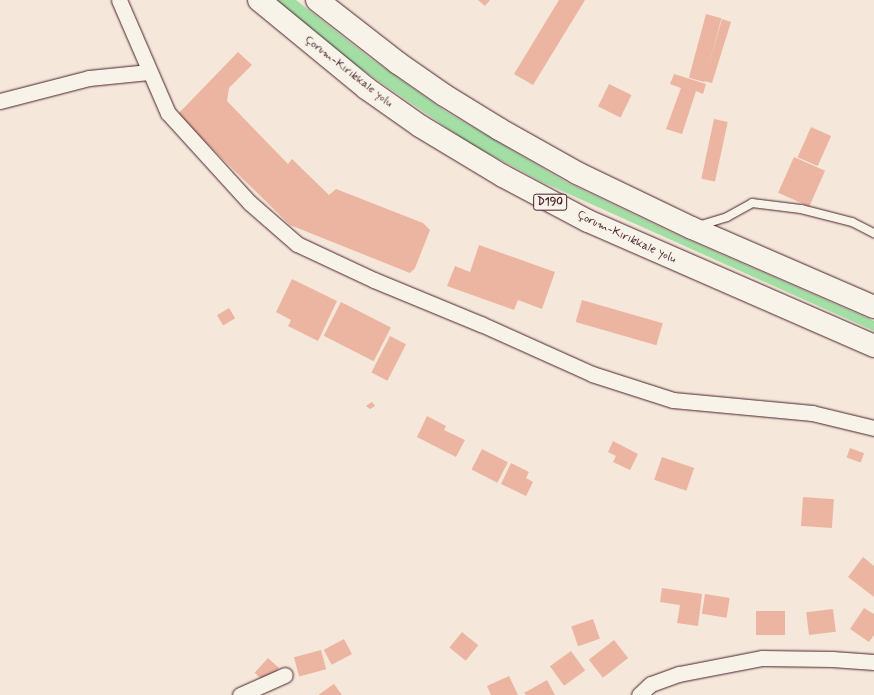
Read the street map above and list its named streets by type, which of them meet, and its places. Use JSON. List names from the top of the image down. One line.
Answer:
{"streets":{"highway":["Çorum-Kırıkkale yolu","D190"]}}
